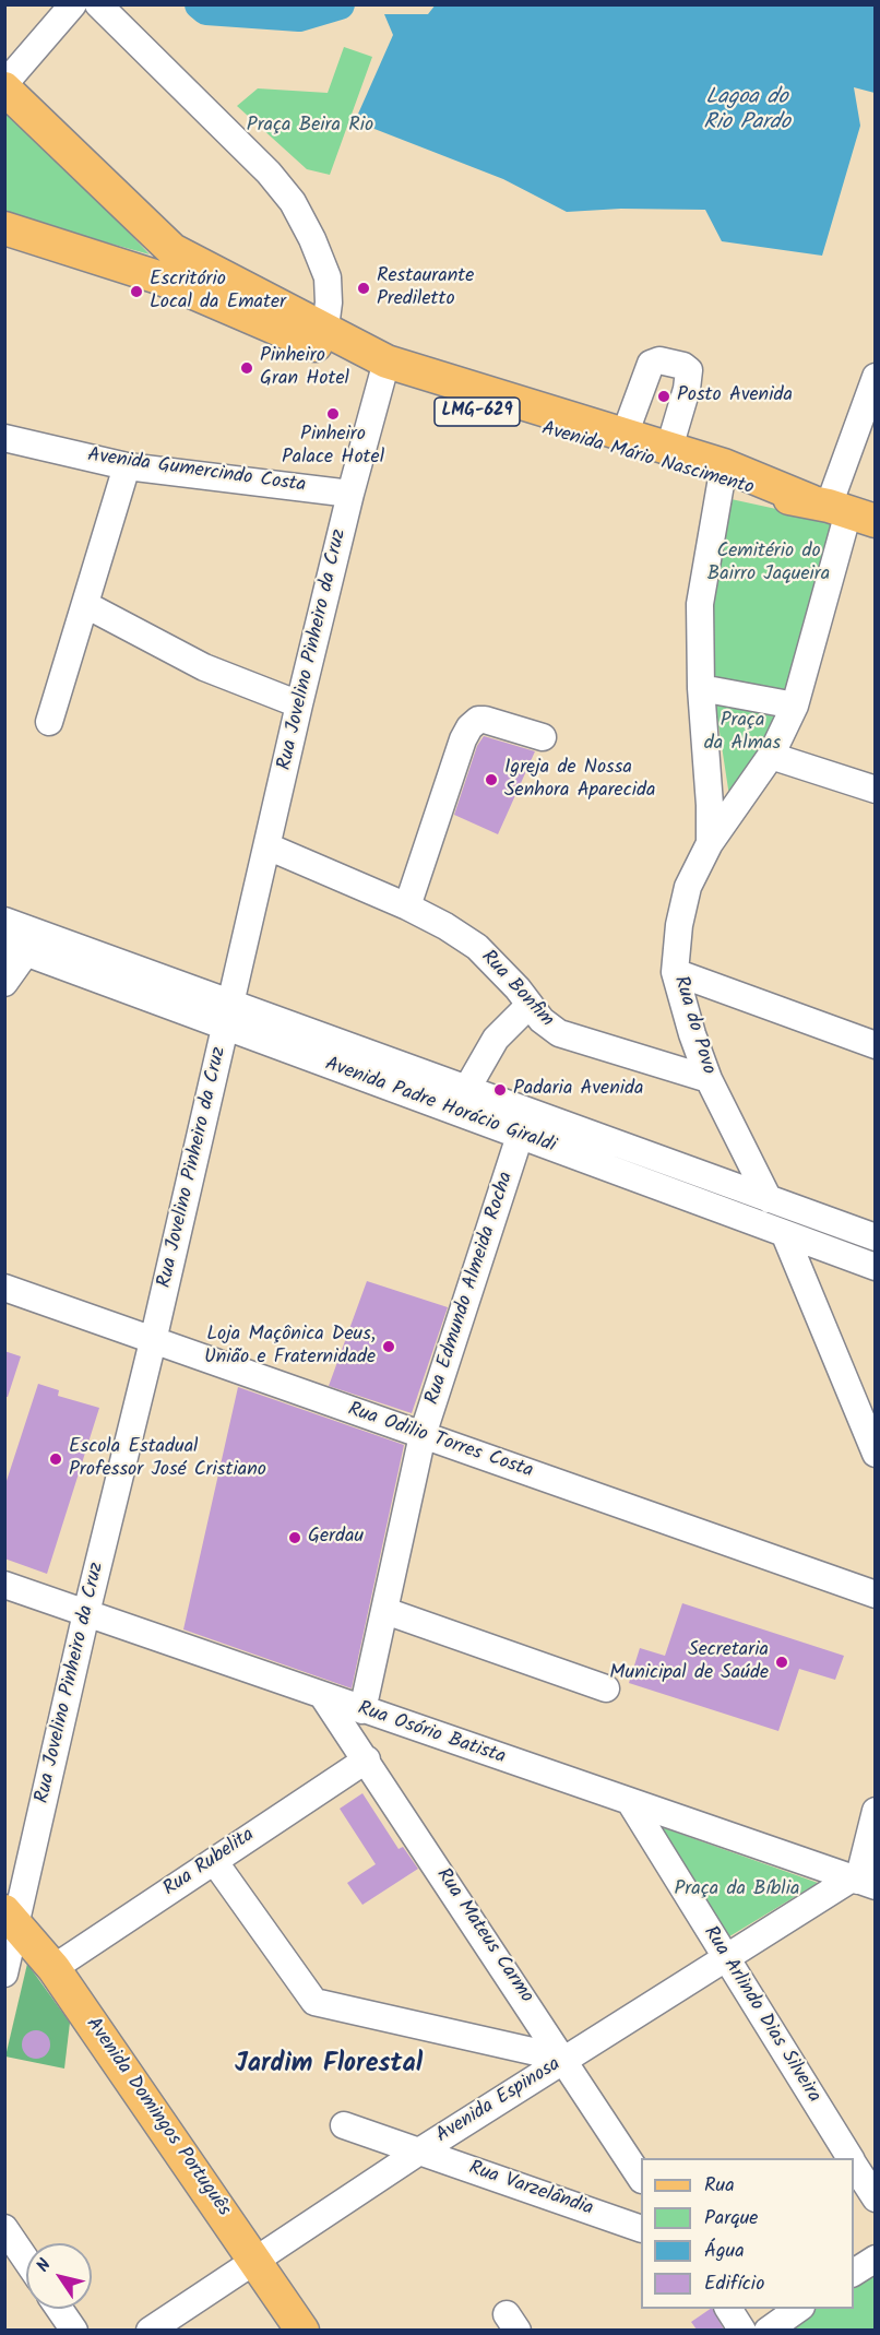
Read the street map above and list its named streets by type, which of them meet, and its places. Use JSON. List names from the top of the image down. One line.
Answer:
{"streets":{"main road":["LMG-629","Avenida Mário Nascimento","Avenida Domingos Português"],"street":["Avenida Gumercindo Costa","Rua Jovelino Pinheiro da Cruz","Rua Bonfim","Rua do Povo","Avenida Padre Horácio Giraldi","Rua Edmundo Almeida Rocha","Rua Odilio Torres Costa","Rua Osório Batista","Rua Rubelita","Rua Mateus Carmo","Rua Arlindo Dias Silveira","Avenida Espinosa","Rua Varzelândia"]},"crossings":[["Avenida Mário Nascimento","Rua Jovelino Pinheiro da Cruz"],["Avenida Mário Nascimento","Rua do Povo"],["Avenida Gumercindo Costa","Rua Jovelino Pinheiro da Cruz"],["Rua Jovelino Pinheiro da Cruz","Rua Bonfim"],["Rua Jovelino Pinheiro da Cruz","Avenida Padre Horácio Giraldi"],["Rua Jovelino Pinheiro da Cruz","Rua Odilio Torres Costa"],["Rua Jovelino Pinheiro da Cruz","Rua Osório Batista"],["Rua Jovelino Pinheiro da Cruz","Avenida Domingos Português"],["Rua Bonfim","Rua do Povo"],["Rua do Povo","Avenida Padre Horácio Giraldi"],["Avenida Padre Horácio Giraldi","Rua Edmundo Almeida Rocha"],["Rua Edmundo Almeida Rocha","Rua Odilio Torres Costa"],["Rua Edmundo Almeida Rocha","Rua Osório Batista"],["Rua Osório Batista","Rua Mateus Carmo"],["Rua Osório Batista","Rua Arlindo Dias Silveira"],["Rua Osório Batista","Avenida Espinosa"],["Rua Rubelita","Rua Mateus Carmo"],["Rua Rubelita","Avenida Domingos Português"],["Rua Mateus Carmo","Avenida Espinosa"],["Rua Arlindo Dias Silveira","Avenida Espinosa"],["Avenida Espinosa","Avenida Domingos Português"],["Avenida Espinosa","Rua Varzelândia"]],"districts":["Jardim Florestal"],"water":["Lagoa do Rio Pardo"],"parks":["Praça Beira Rio","Cemitério do Bairro Jaqueira","Praça da Almas","Praça da Bíblia"],"places":["Restaurante Prediletto","Escritório Local da Emater","Pinheiro Gran Hotel","Posto Avenida","Pinheiro Palace Hotel","Igreja de Nossa Senhora Aparecida","Padaria Avenida","Loja Maçônica Deus, União e Fraternidade","Escola Estadual Professor José Cristiano","Gerdau","Secretaria Municipal de Saúde"],"legend":["Rua","Parque","Água","Edifício"],"north":"top left"}
